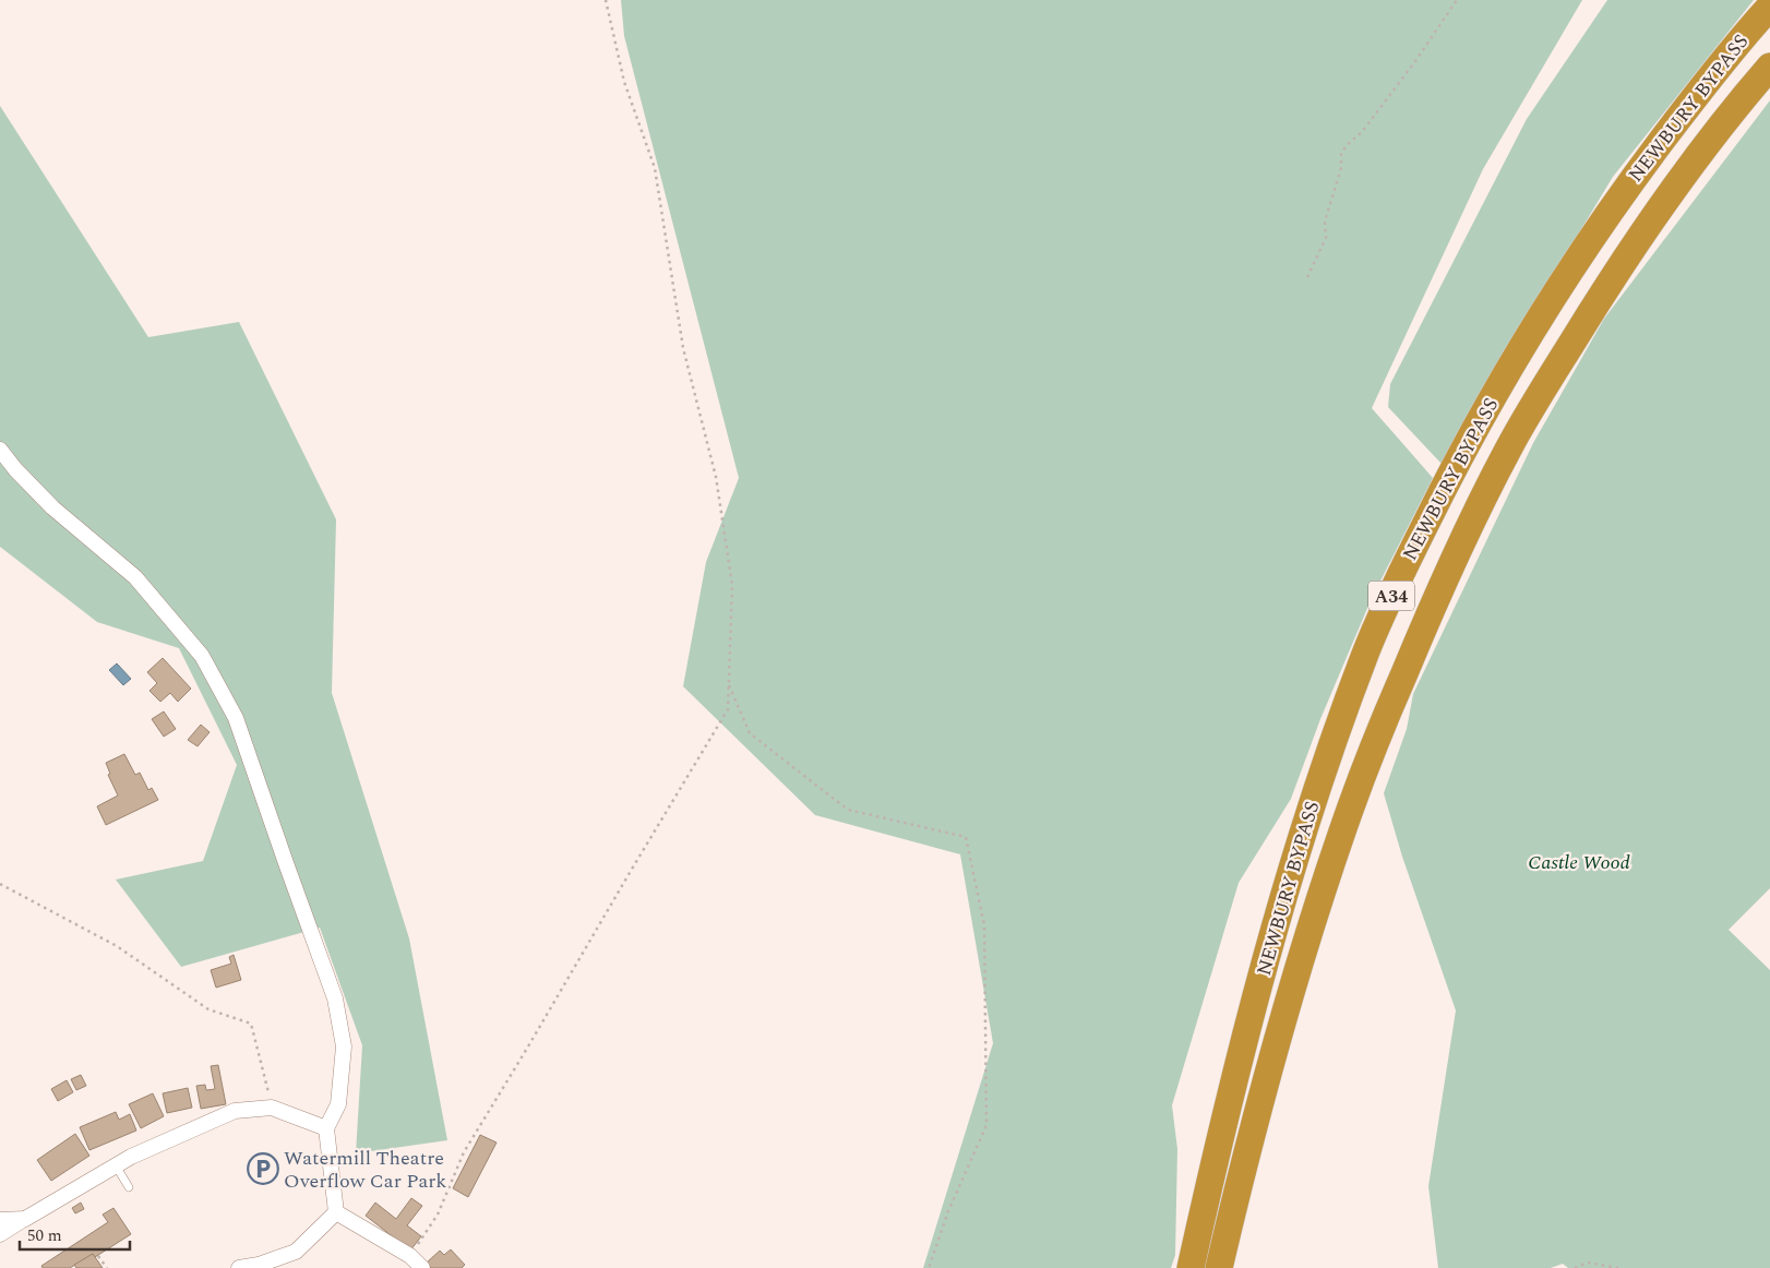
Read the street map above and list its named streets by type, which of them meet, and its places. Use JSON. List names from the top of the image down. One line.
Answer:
{"streets":{"highway":["NEWBURY BYPASS","A34"]},"parks":["Castle Wood"],"places":{"parking":["Watermill Theatre Overflow Car Park"]},"scale_bar":"50 m"}
